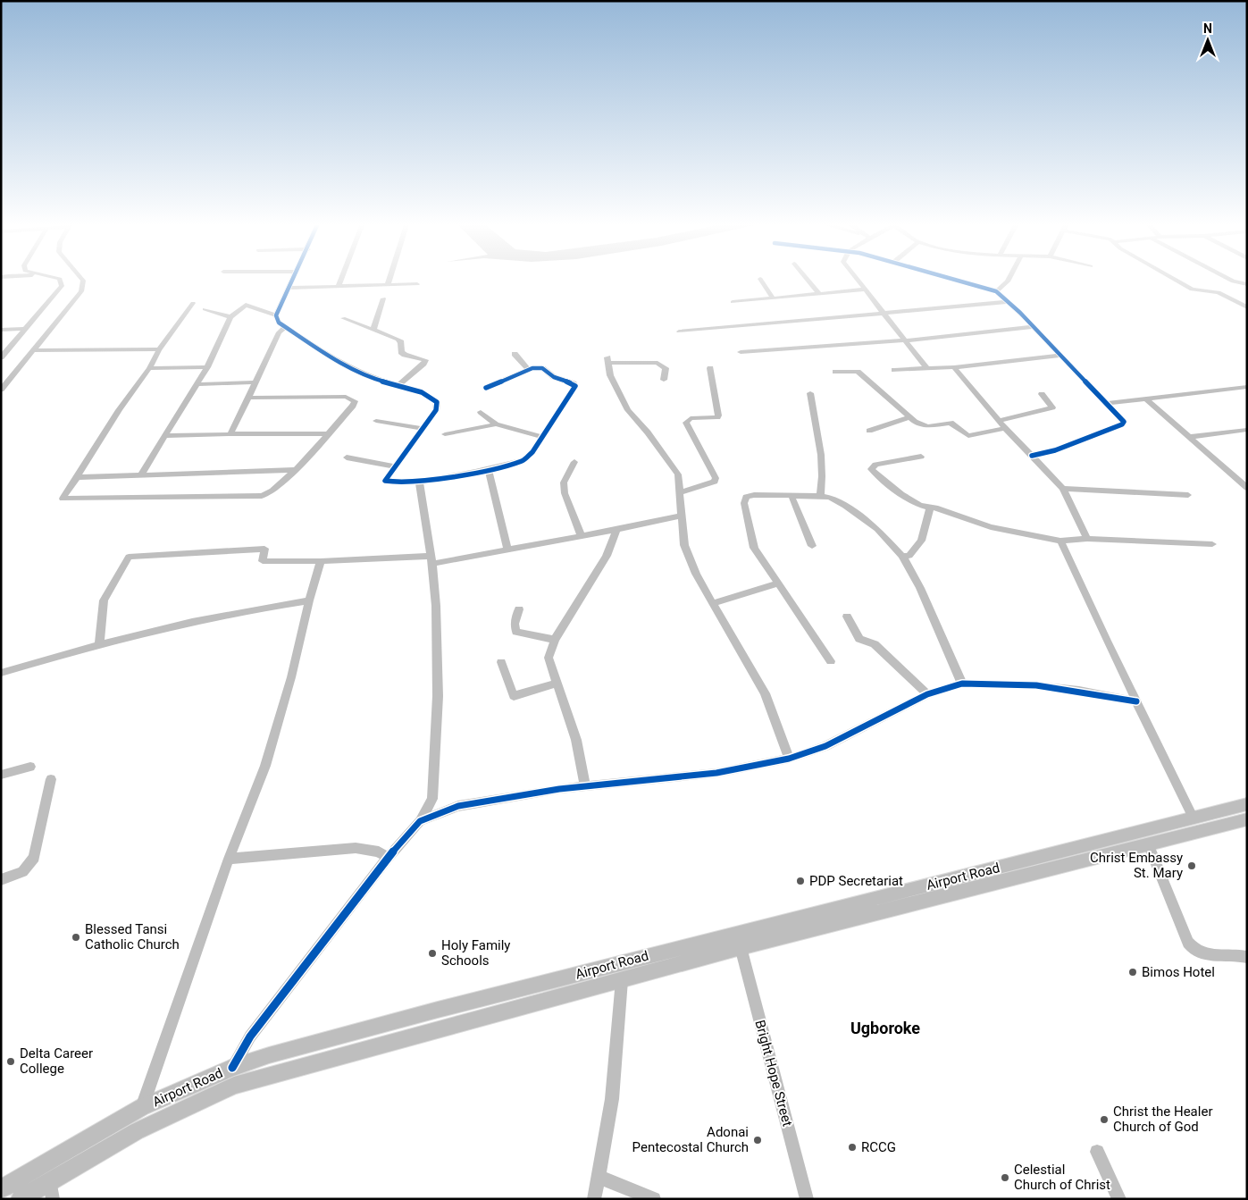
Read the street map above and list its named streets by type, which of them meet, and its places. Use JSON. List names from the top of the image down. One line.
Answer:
{"streets":{"main road":["Airport Road"],"street":["Bright Hope Street"]},"crossings":[["Airport Road","Bright Hope Street"]],"districts":["Ugboroke"],"places":["Christ Embassy St. Mary","PDP Secretariat","Blessed Tansi Catholic Church","Holy Family Schools","Bimos Hotel","Delta Career College","Christ the Healer Church of God","Adonai Pentecostal Church","RCCG","Celestial Church of Christ"],"north":"top"}
